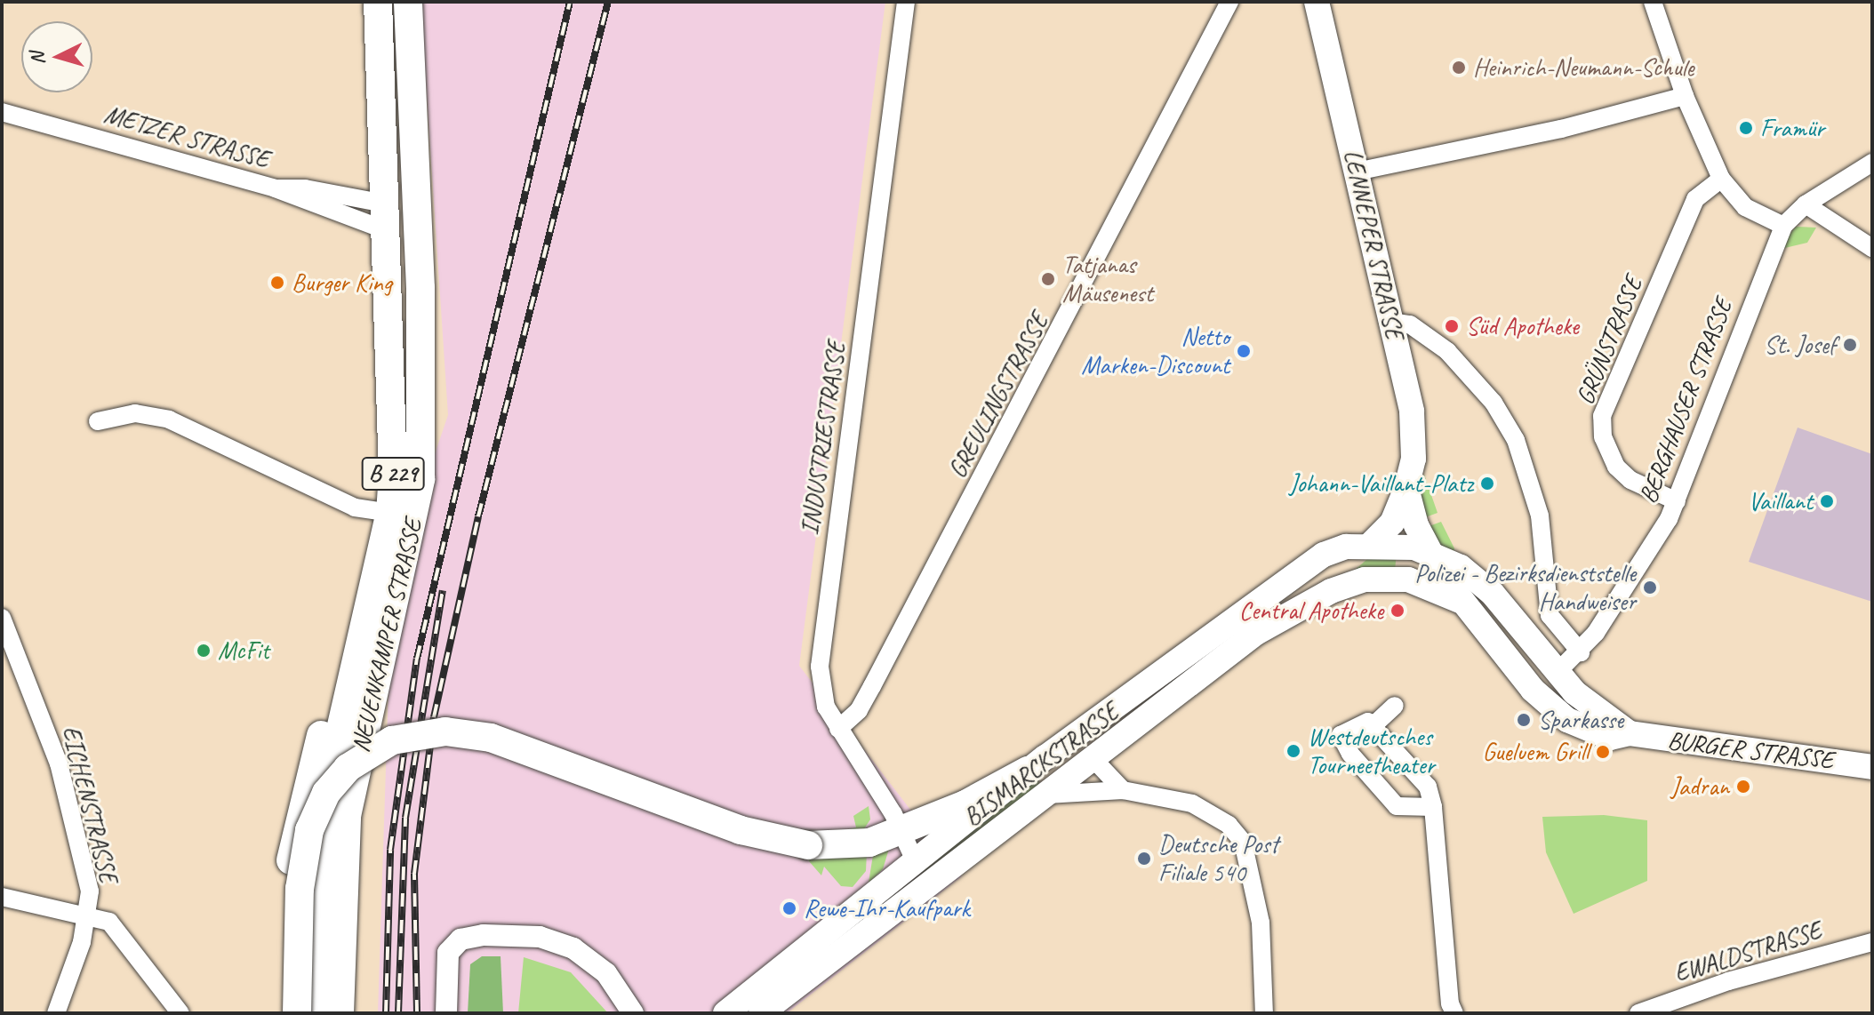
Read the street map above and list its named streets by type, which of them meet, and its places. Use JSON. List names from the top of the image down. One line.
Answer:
{"streets":{"main road":["LENNEPER STRASSE","B 229","NEUENKAMPER STRASSE","BURGER STRASSE","BISMARCKSTRASSE"],"street":["METZER STRASSE","GRÜNSTRASSE","GREULINGSTRASSE","BERGHAUSER STRASSE","INDUSTRIESTRASSE","EICHENSTRASSE","EWALDSTRASSE"]},"crossings":[["METZER STRASSE","NEUENKAMPER STRASSE"],["LENNEPER STRASSE","BURGER STRASSE"],["LENNEPER STRASSE","BISMARCKSTRASSE"],["GRÜNSTRASSE","BERGHAUSER STRASSE"],["GREULINGSTRASSE","INDUSTRIESTRASSE"],["INDUSTRIESTRASSE","BISMARCKSTRASSE"],["B 229","NEUENKAMPER STRASSE"],["BURGER STRASSE","BISMARCKSTRASSE"]],"places":["Heinrich-Neumann-Schule","Framür","Tatjanas Mäusenest","Burger King","Süd Apotheke","St. Josef","Netto Marken-Discount","Johann-Vaillant-Platz","Vaillant","Polizei - Bezirksdienststelle Handweiser","Central Apotheke","McFit","Sparkasse","Westdeutsches Tourneetheater","Gueluem Grill","Jadran","Deutsche Post Filiale 540","Rewe-Ihr-Kaufpark"],"north":"left"}
